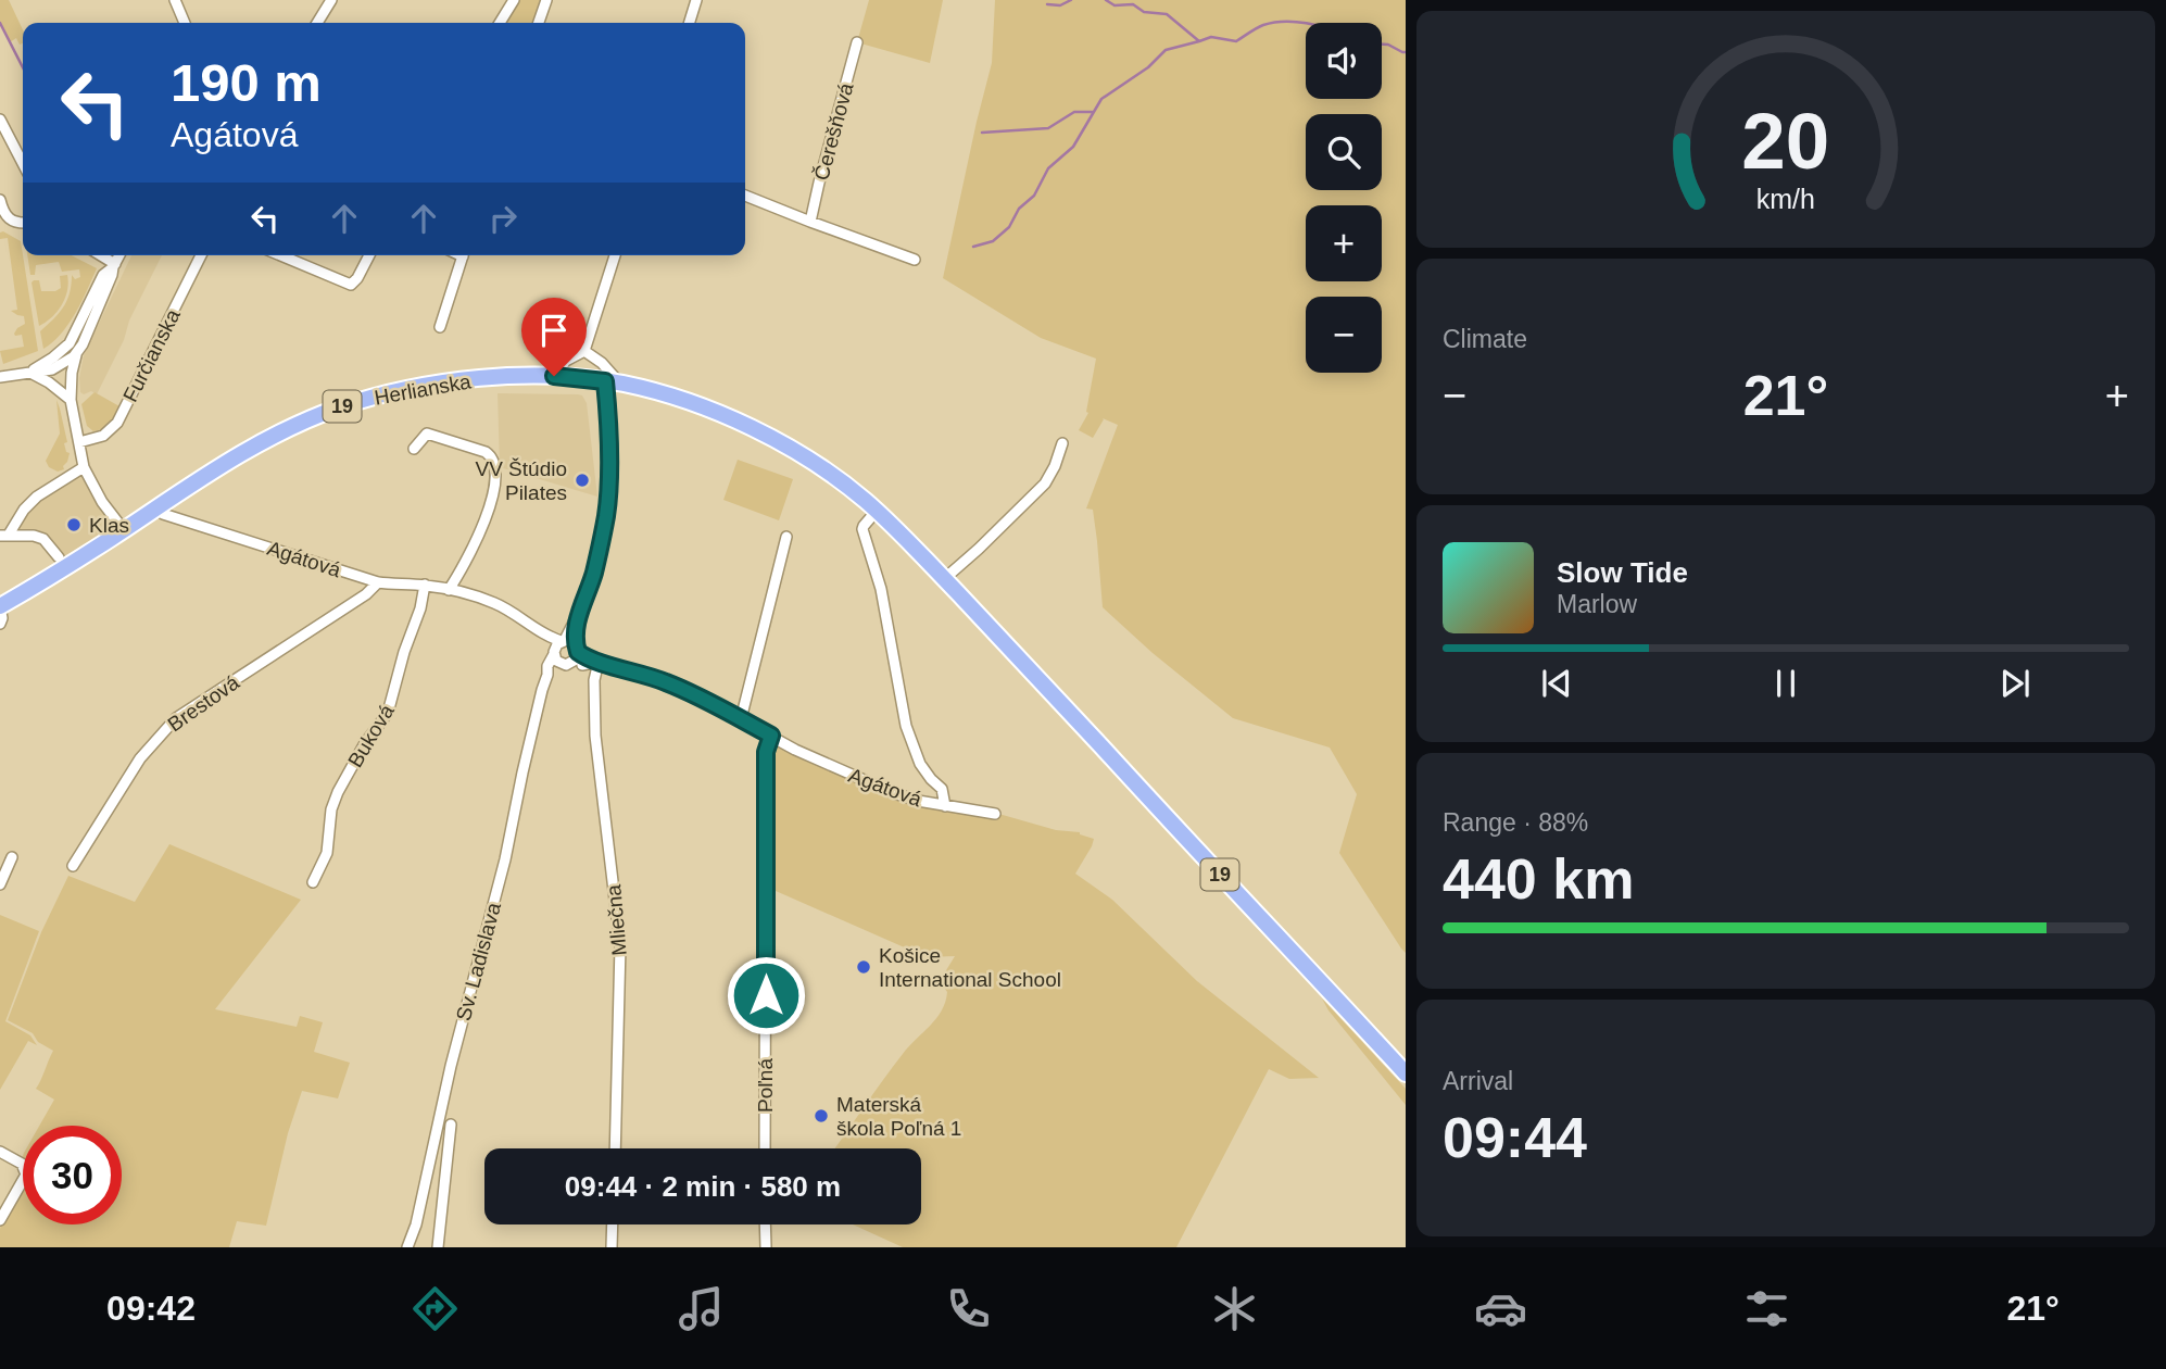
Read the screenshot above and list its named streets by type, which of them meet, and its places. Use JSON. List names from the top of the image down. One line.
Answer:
{"streets":{"main road":["Herlianska","19"],"street":["Čerešňová","Furčianska","Agátová","Brestová","Buková","Mliečna","Sv. Ladislava","Poľná"]},"crossings":[["Herlianska","19"],["Agátová","Brestová"],["Agátová","Buková"],["Agátová","Mliečna"],["Agátová","Sv. Ladislava"],["Agátová","Poľná"]],"places":["VV Štúdio Pilates","Klas","Košice International School","Materská škola Poľná 1"],"page":{"map_buttons":["+","−"],"turn":["190 m","Agátová"],"tile":["Climate",["Range · 88%","440 km"],["Arrival","09:44"]],"heat":["−","21°","+"],"song":["Slow Tide","Marlow"],"limit":"30","trip":"09:44 · 2 min · 580 m","tabs":["09:42","21°"],"gauge":["20","km/h"]}}
